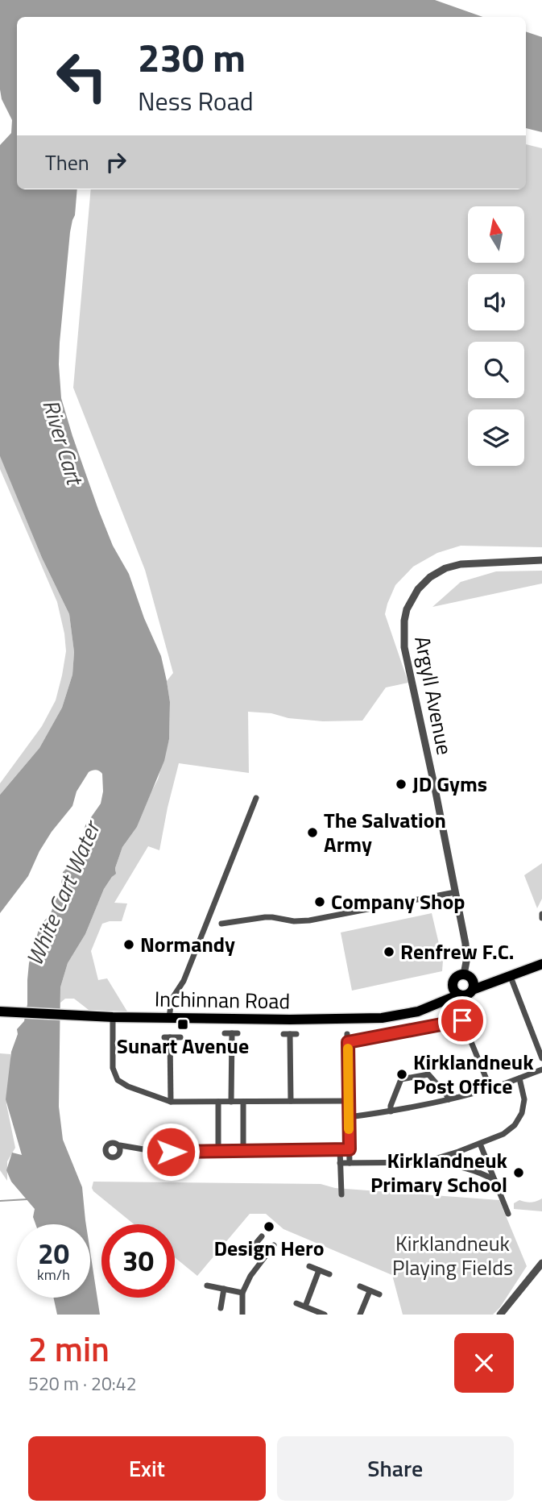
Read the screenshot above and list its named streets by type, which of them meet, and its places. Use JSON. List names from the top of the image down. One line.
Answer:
{"streets":{"main road":["Inchinnan Road"],"street":["Argyll Avenue"]},"crossings":[["Argyll Avenue","Inchinnan Road"]],"water":["River Cart","White Cart Water"],"parks":["Kirklandneuk Playing Fields"],"places":{"other":["JD Gyms","The Salvation Army","Company Shop","Normandy","Renfrew F.C.","Kirklandneuk Post Office","Kirklandneuk Primary School","Design Hero"],"transit":["Sunart Avenue"]},"north":"top","page":{"turn":["230 m","Ness Road"],"then":"Then","speed":"20 km/h","limit":"30","heading":["2 min","520 m · 20:42"],"buttons":["Exit","Share"]}}
